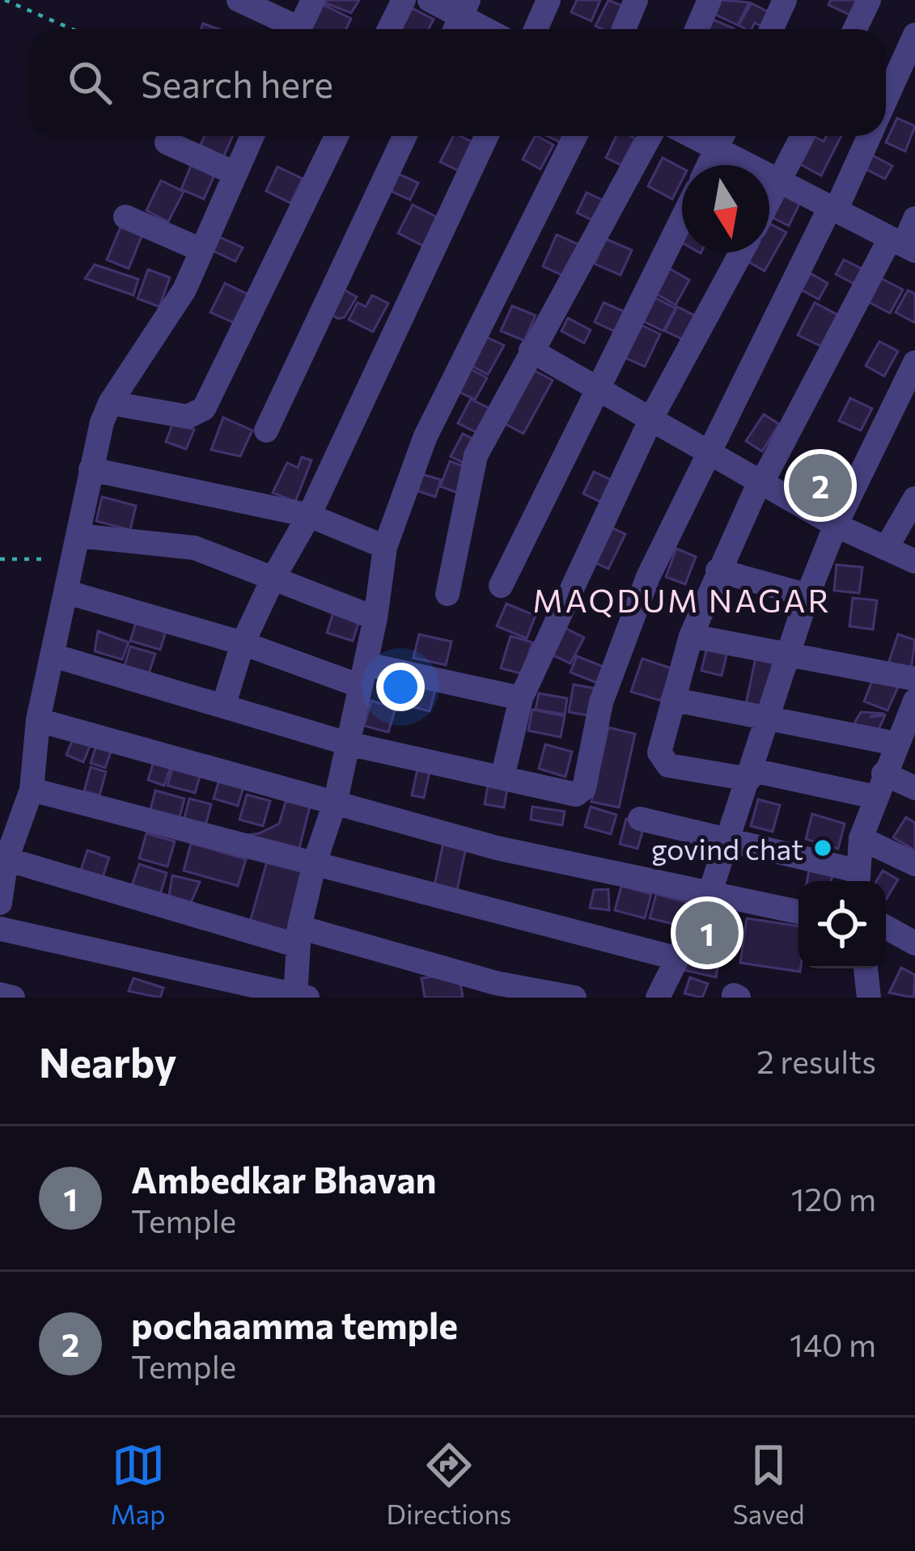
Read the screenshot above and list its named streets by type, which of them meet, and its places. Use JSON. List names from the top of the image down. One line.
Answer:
{"districts":["MAQDUM NAGAR"],"places":["govind chat"],"north":"bottom","page":{"search":"Search here","pins":["2","1"],"heading":["Nearby","2 results"],"list":[{"mark":"1","name":"Ambedkar Bhavan","note":"Temple","value":"120 m"},{"mark":"2","name":"pochaamma temple","note":"Temple","value":"140 m"}],"nav":["Map","Directions","Saved"]}}
